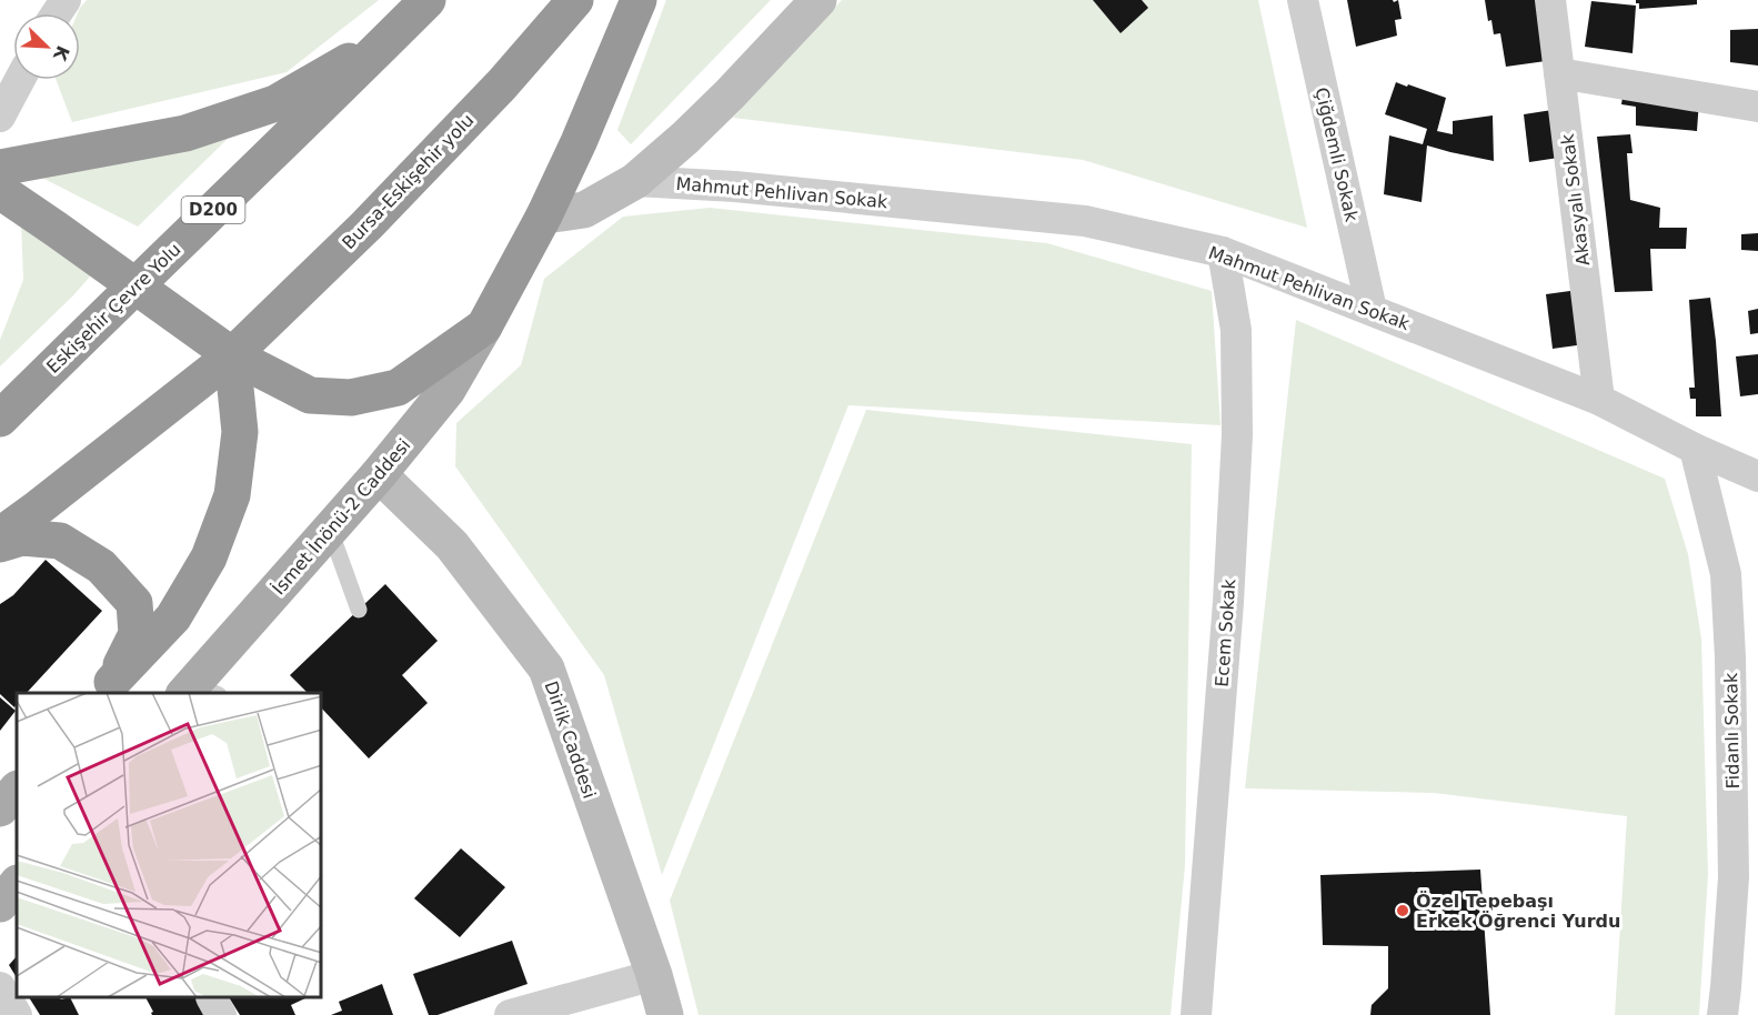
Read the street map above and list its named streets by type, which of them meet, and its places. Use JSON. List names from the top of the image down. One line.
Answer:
{"streets":{"highway":["Bursa-Eskişehir yolu","D200","Eskişehir Çevre Yolu"],"main road":["İsmet İnönü-2 Caddesi"],"street":["Çiğdemli Sokak","Mahmut Pehlivan Sokak","Akasyalı Sokak","Ecem Sokak","Fidanlı Sokak","Dirlik Caddesi"]},"crossings":[["Çiğdemli Sokak","Mahmut Pehlivan Sokak"],["Mahmut Pehlivan Sokak","Akasyalı Sokak"],["Mahmut Pehlivan Sokak","Ecem Sokak"],["Mahmut Pehlivan Sokak","Fidanlı Sokak"],["İsmet İnönü-2 Caddesi","Dirlik Caddesi"]],"places":["Özel Tepebaşı Erkek Öğrenci Yurdu"],"north":"bottom right"}
